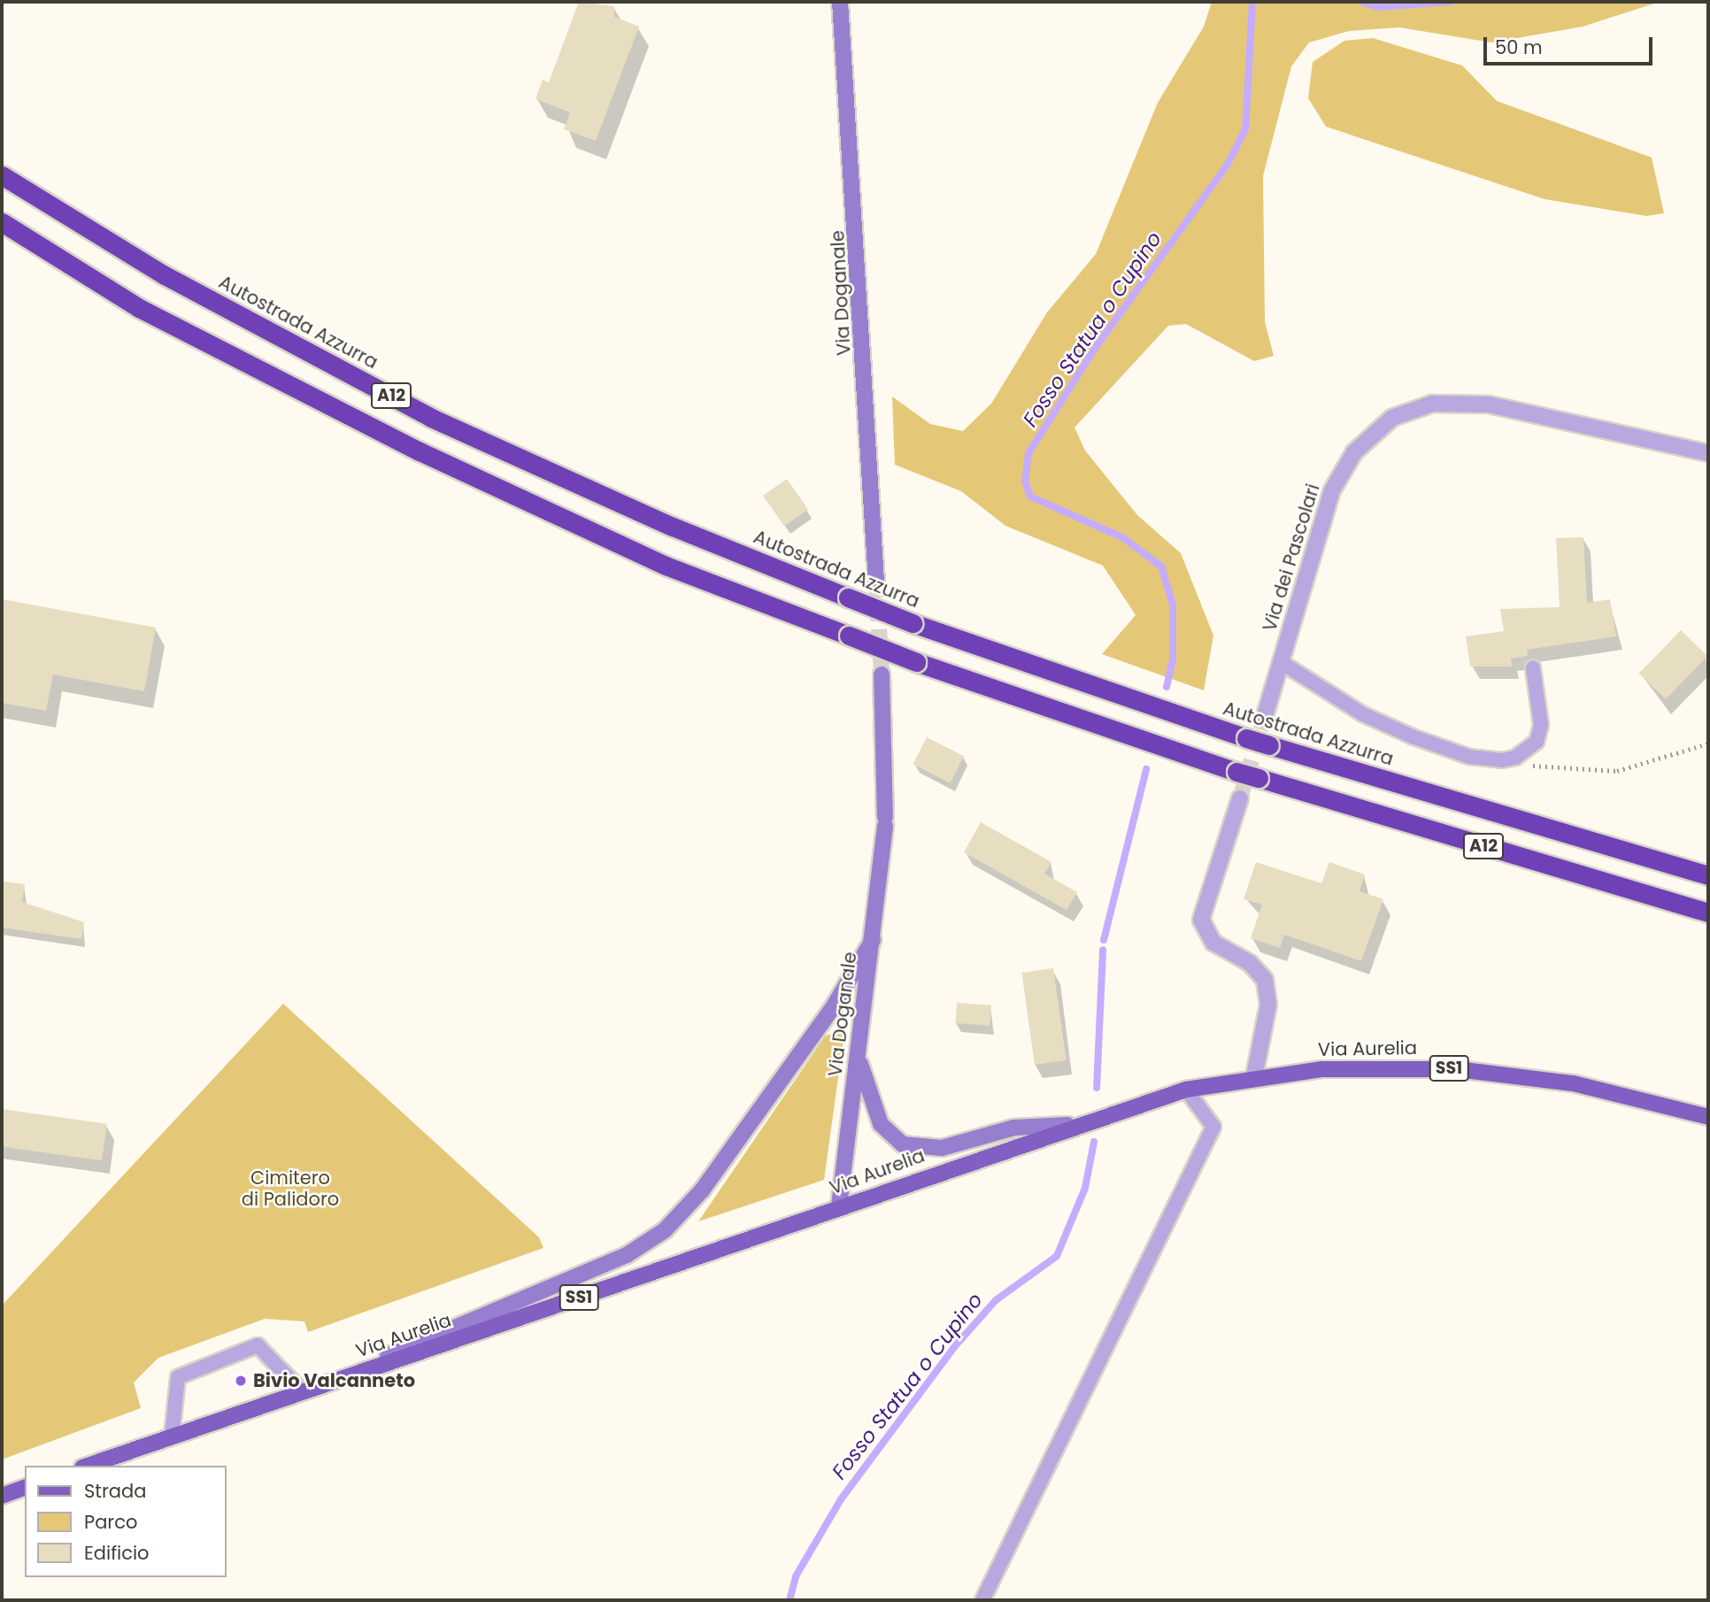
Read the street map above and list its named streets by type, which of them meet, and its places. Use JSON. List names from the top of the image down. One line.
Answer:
{"streets":{"highway":["Autostrada Azzurra","A12"],"main road":["Via Doganale","Via Aurelia","SS1"],"street":["Via dei Pascolari"]},"crossings":[["Via Doganale","Via Aurelia"]],"water":["Fosso Statua o Cupino"],"parks":["Cimitero di Palidoro"],"places":["Bivio Valcanneto"],"legend":["Strada","Parco","Edificio"],"scale_bar":"50 m"}
